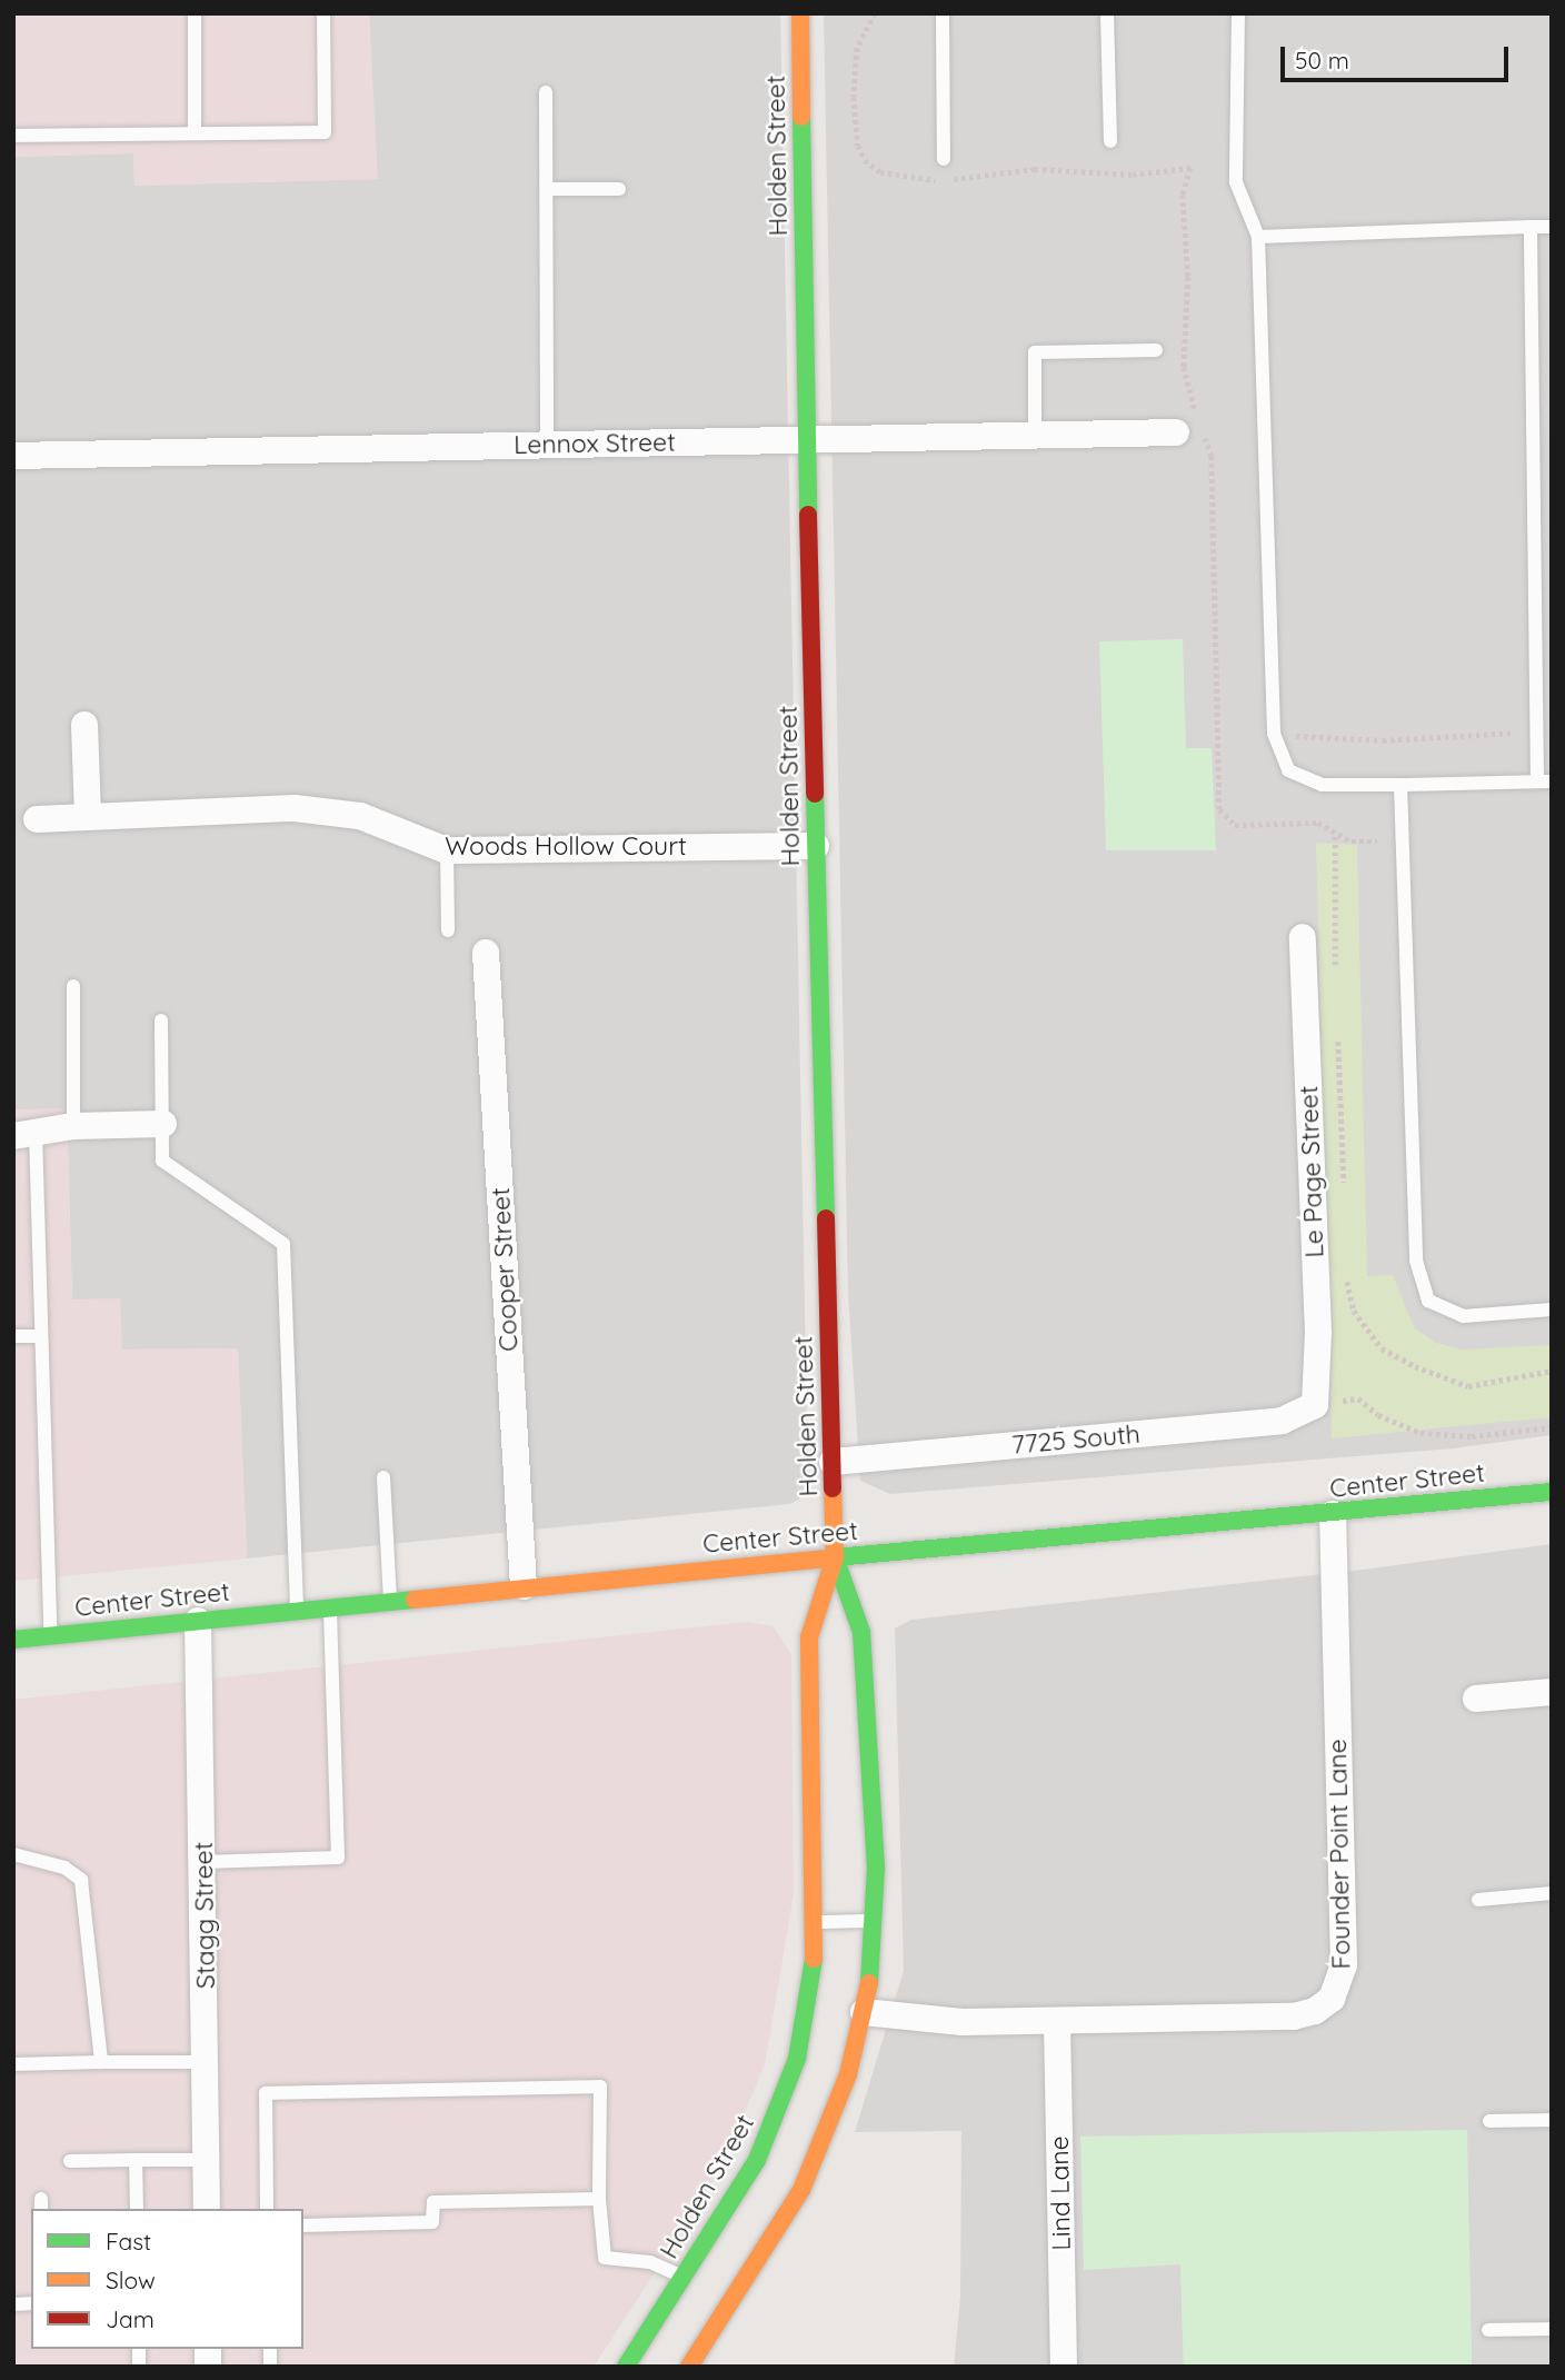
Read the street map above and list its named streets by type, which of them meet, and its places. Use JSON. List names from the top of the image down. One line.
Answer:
{"streets":{"main road":["Holden Street","Center Street"],"street":["Lennox Street","Woods Hollow Court","Le Page Street","Cooper Street","7725 South","Founder Point Lane","Stagg Street","Lind Lane"]},"crossings":[["Holden Street","Lennox Street"],["Holden Street","Woods Hollow Court"],["Holden Street","7725 South"],["Holden Street","Center Street"],["Holden Street","Founder Point Lane"],["Le Page Street","7725 South"],["Cooper Street","Center Street"],["Center Street","Founder Point Lane"],["Center Street","Stagg Street"],["Founder Point Lane","Lind Lane"]],"legend":["Fast","Slow","Jam"],"scale_bar":"50 m"}
